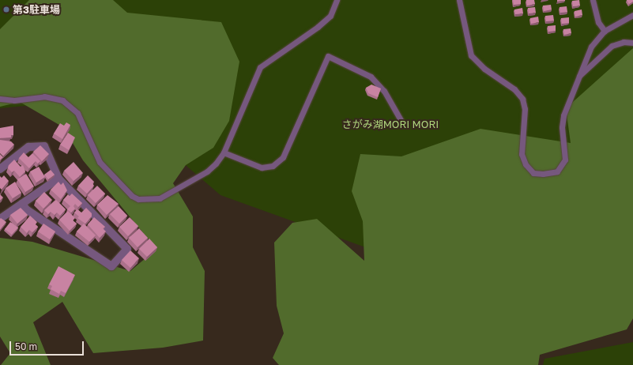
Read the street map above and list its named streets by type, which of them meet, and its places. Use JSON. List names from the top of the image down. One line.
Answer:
{"parks":["さがみ湖MORI MORI"],"places":["第3駐車場"],"scale_bar":"50 m"}
